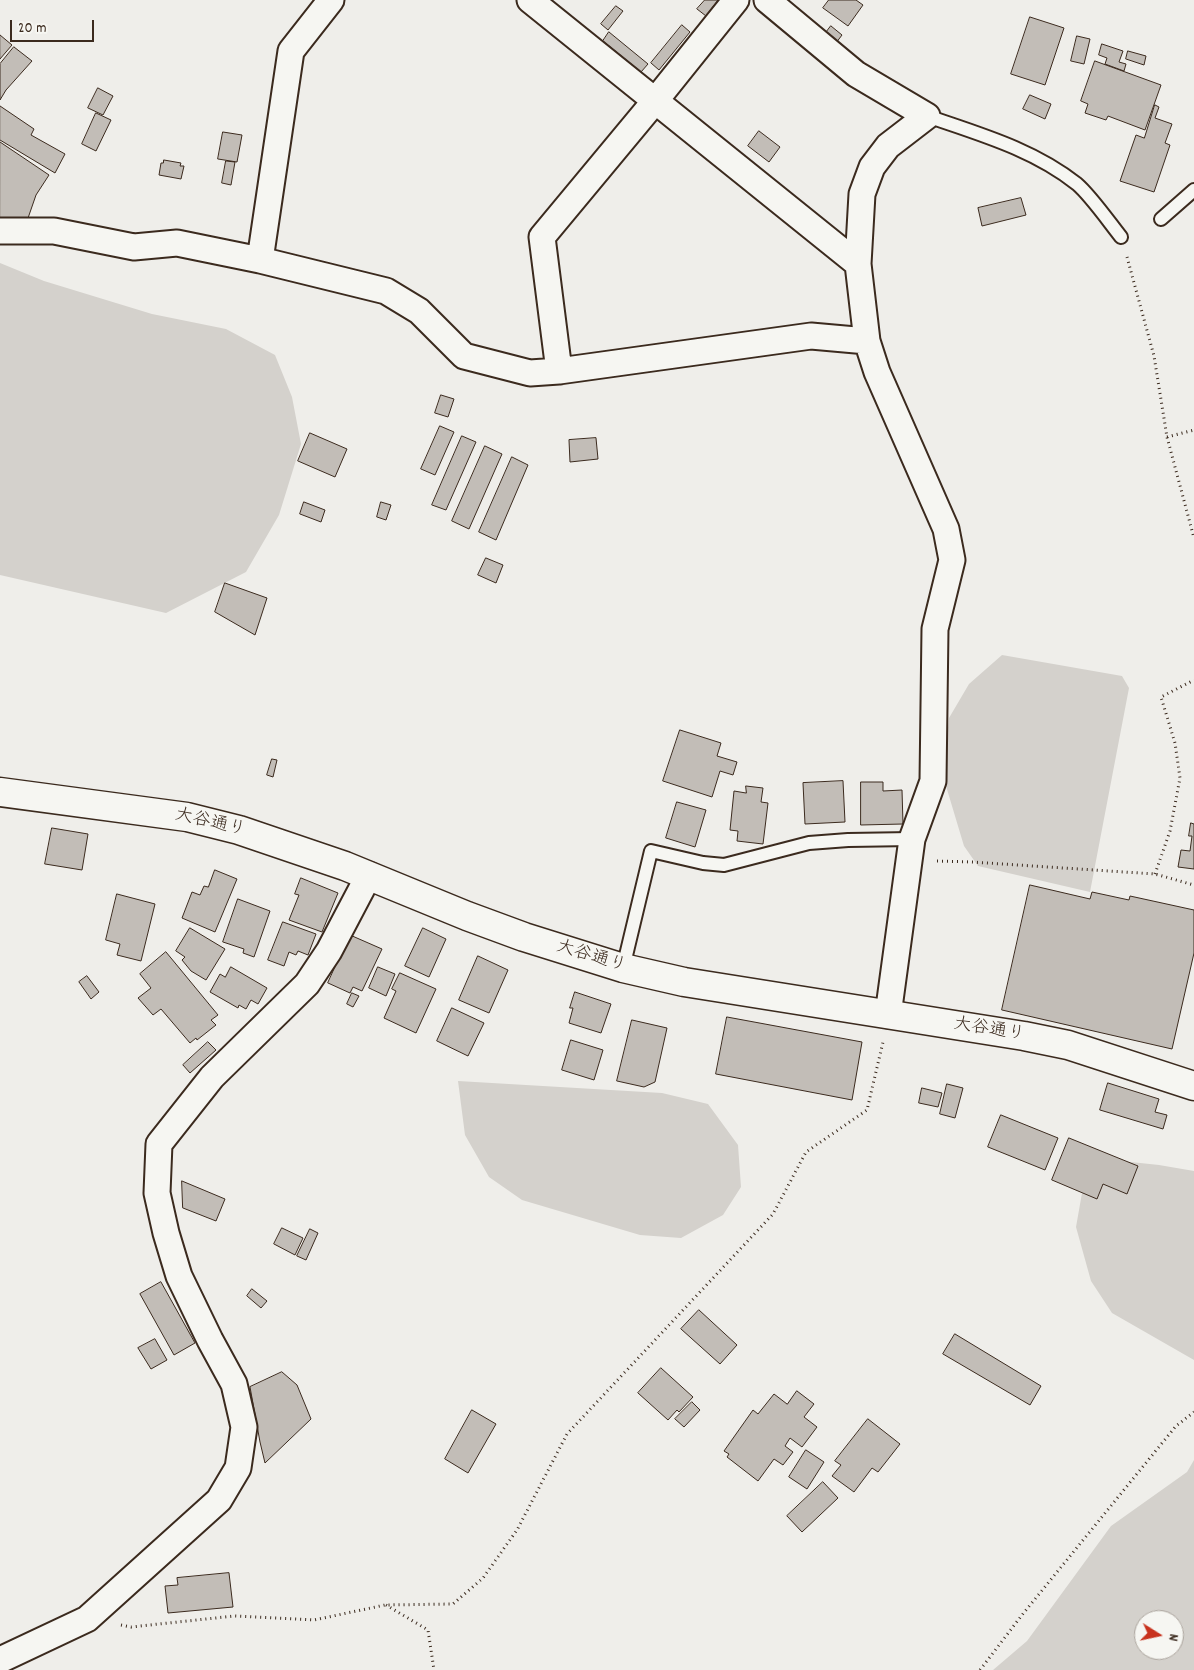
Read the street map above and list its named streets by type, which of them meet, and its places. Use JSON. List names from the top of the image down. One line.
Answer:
{"streets":{"street":["大谷通り"]},"scale_bar":"20 m","north":"right"}
